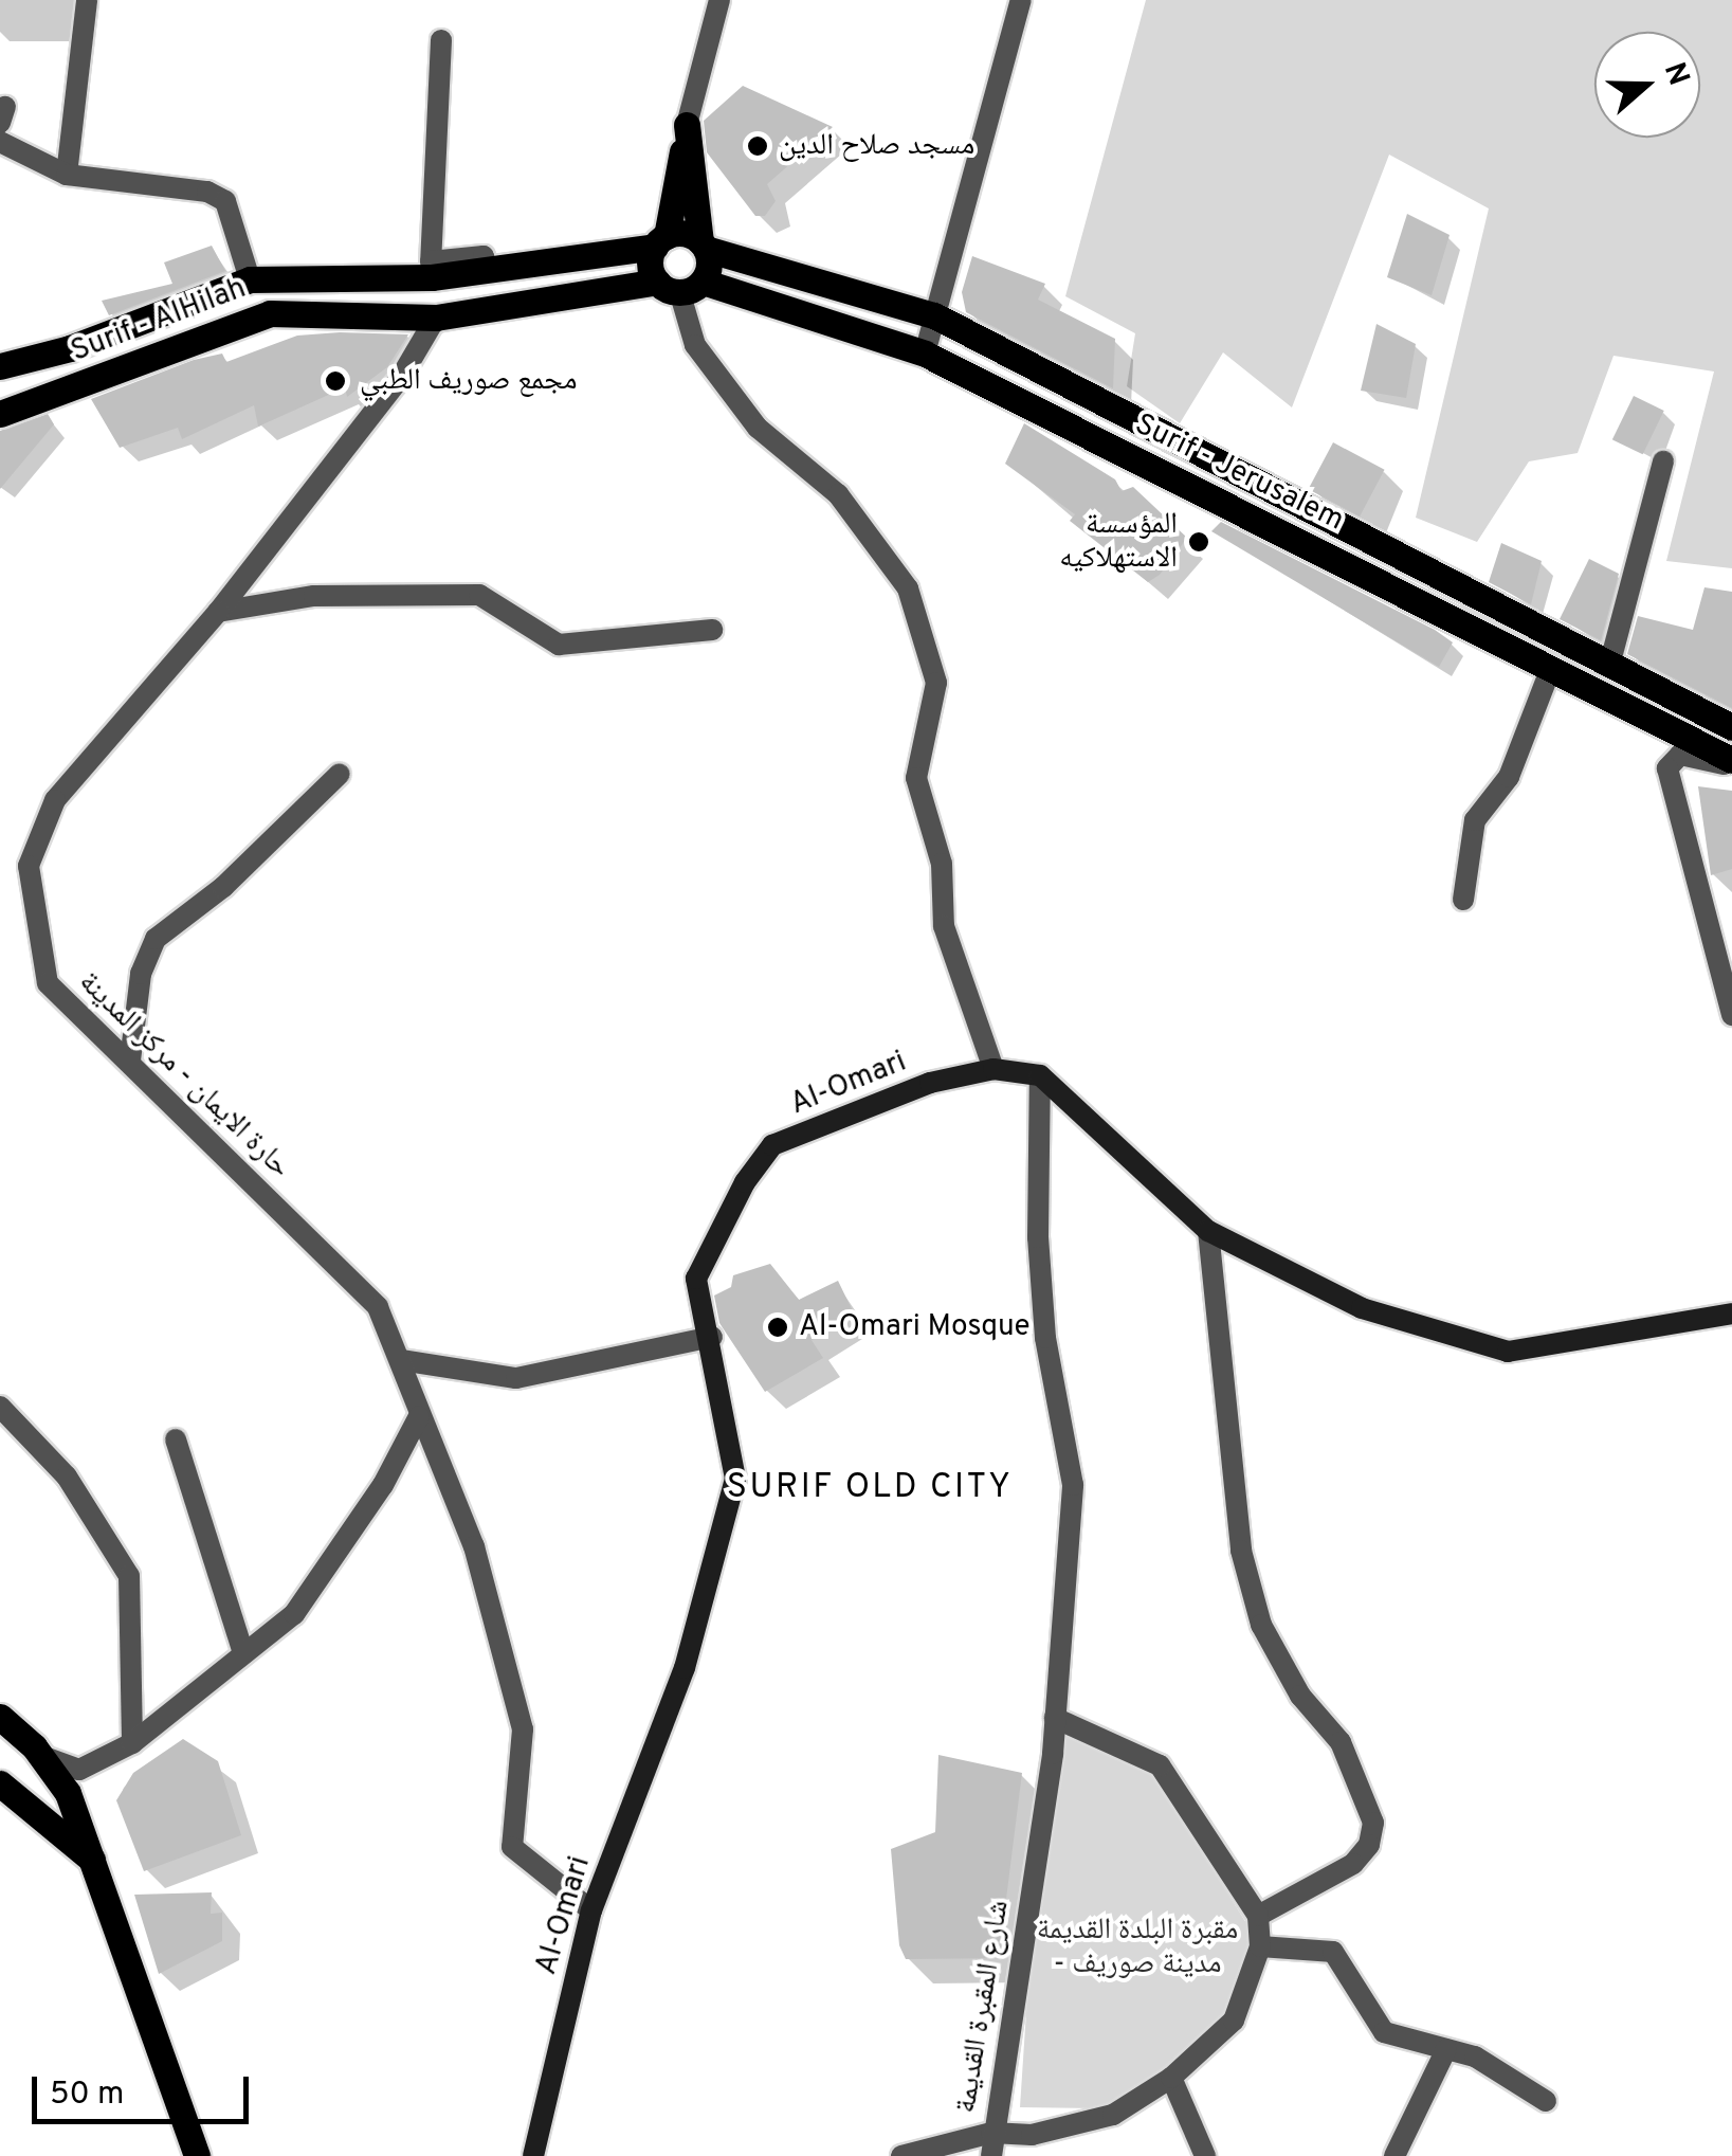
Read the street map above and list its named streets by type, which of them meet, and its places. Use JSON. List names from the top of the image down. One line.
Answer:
{"streets":{"main road":["Surif - AlHilah","Surif - Jerusalem","Al-Omari"],"street":["حارة الايمان - مركز المدينة","شارع المقبرة القديمة"]},"crossings":[["Surif - AlHilah","Surif - Jerusalem"],["Surif - AlHilah","حارة الايمان - مركز المدينة"],["حارة الايمان - مركز المدينة","Al-Omari"],["Al-Omari","شارع المقبرة القديمة"]],"districts":["SURIF OLD CITY"],"parks":["مقبرة البلدة القديمة - مدينة صوريف"],"places":["مسجد صلاح الدين","مجمع صوريف الطبي","المؤسسة الاستهلاكيه","Al-Omari Mosque"],"scale_bar":"50 m","north":"right"}
